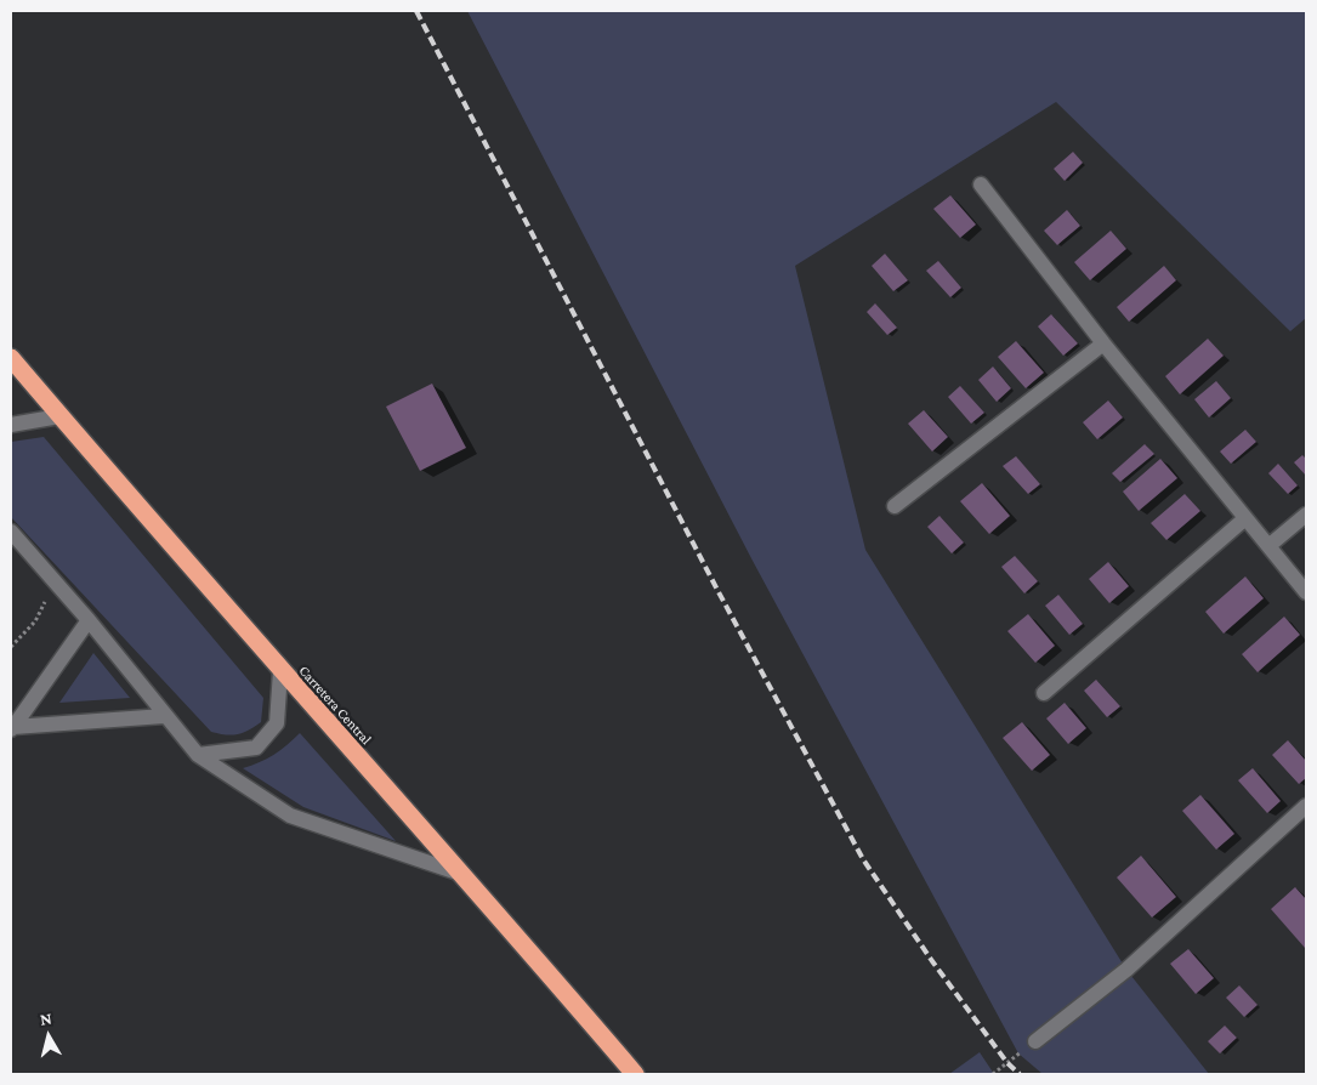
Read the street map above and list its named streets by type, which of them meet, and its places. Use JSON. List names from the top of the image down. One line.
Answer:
{"streets":{"highway":["Carretera Central"]},"north":"top"}
